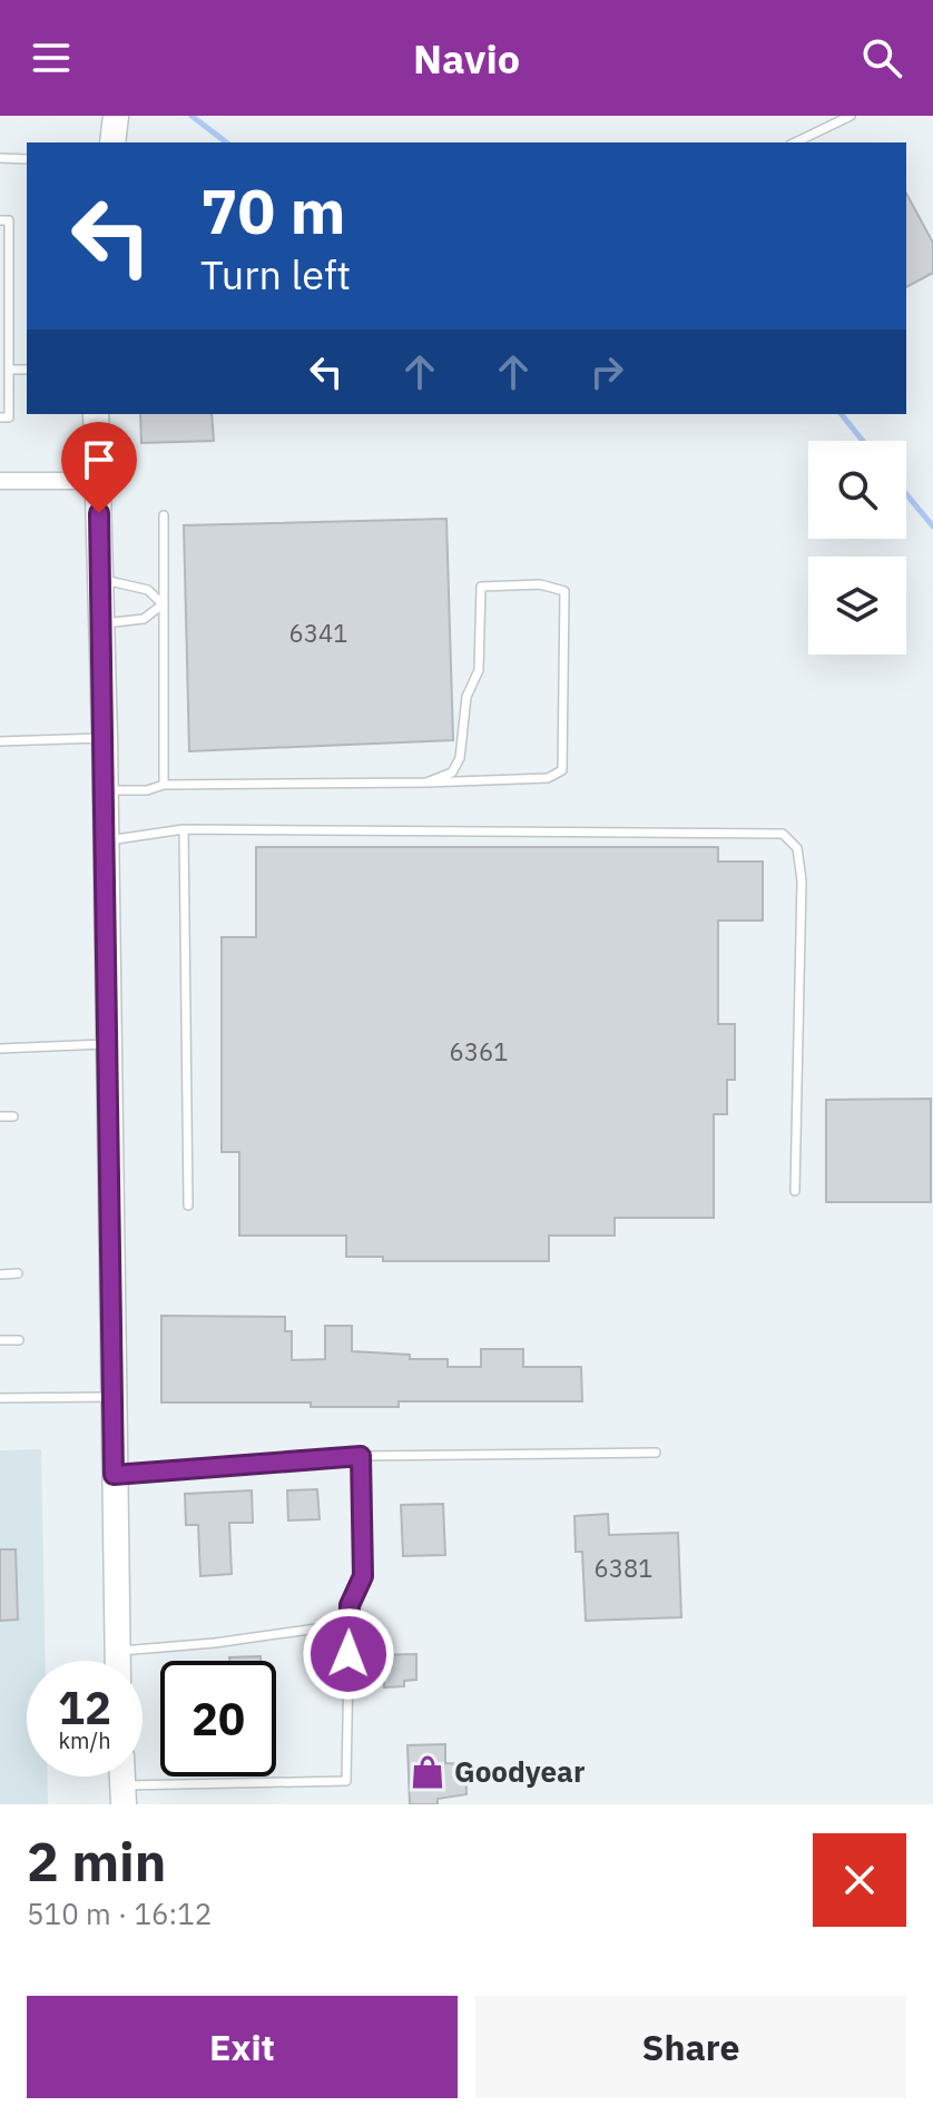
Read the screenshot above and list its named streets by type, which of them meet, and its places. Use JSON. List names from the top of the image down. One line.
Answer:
{"places":{"shop":["Goodyear"]},"house_numbers":["6341","6361","6381"],"page":{"header":"Navio","turn":["70 m","Turn left"],"speed":"12 km/h","limit":"20","heading":["2 min","510 m · 16:12"],"buttons":["Exit","Share"]}}
